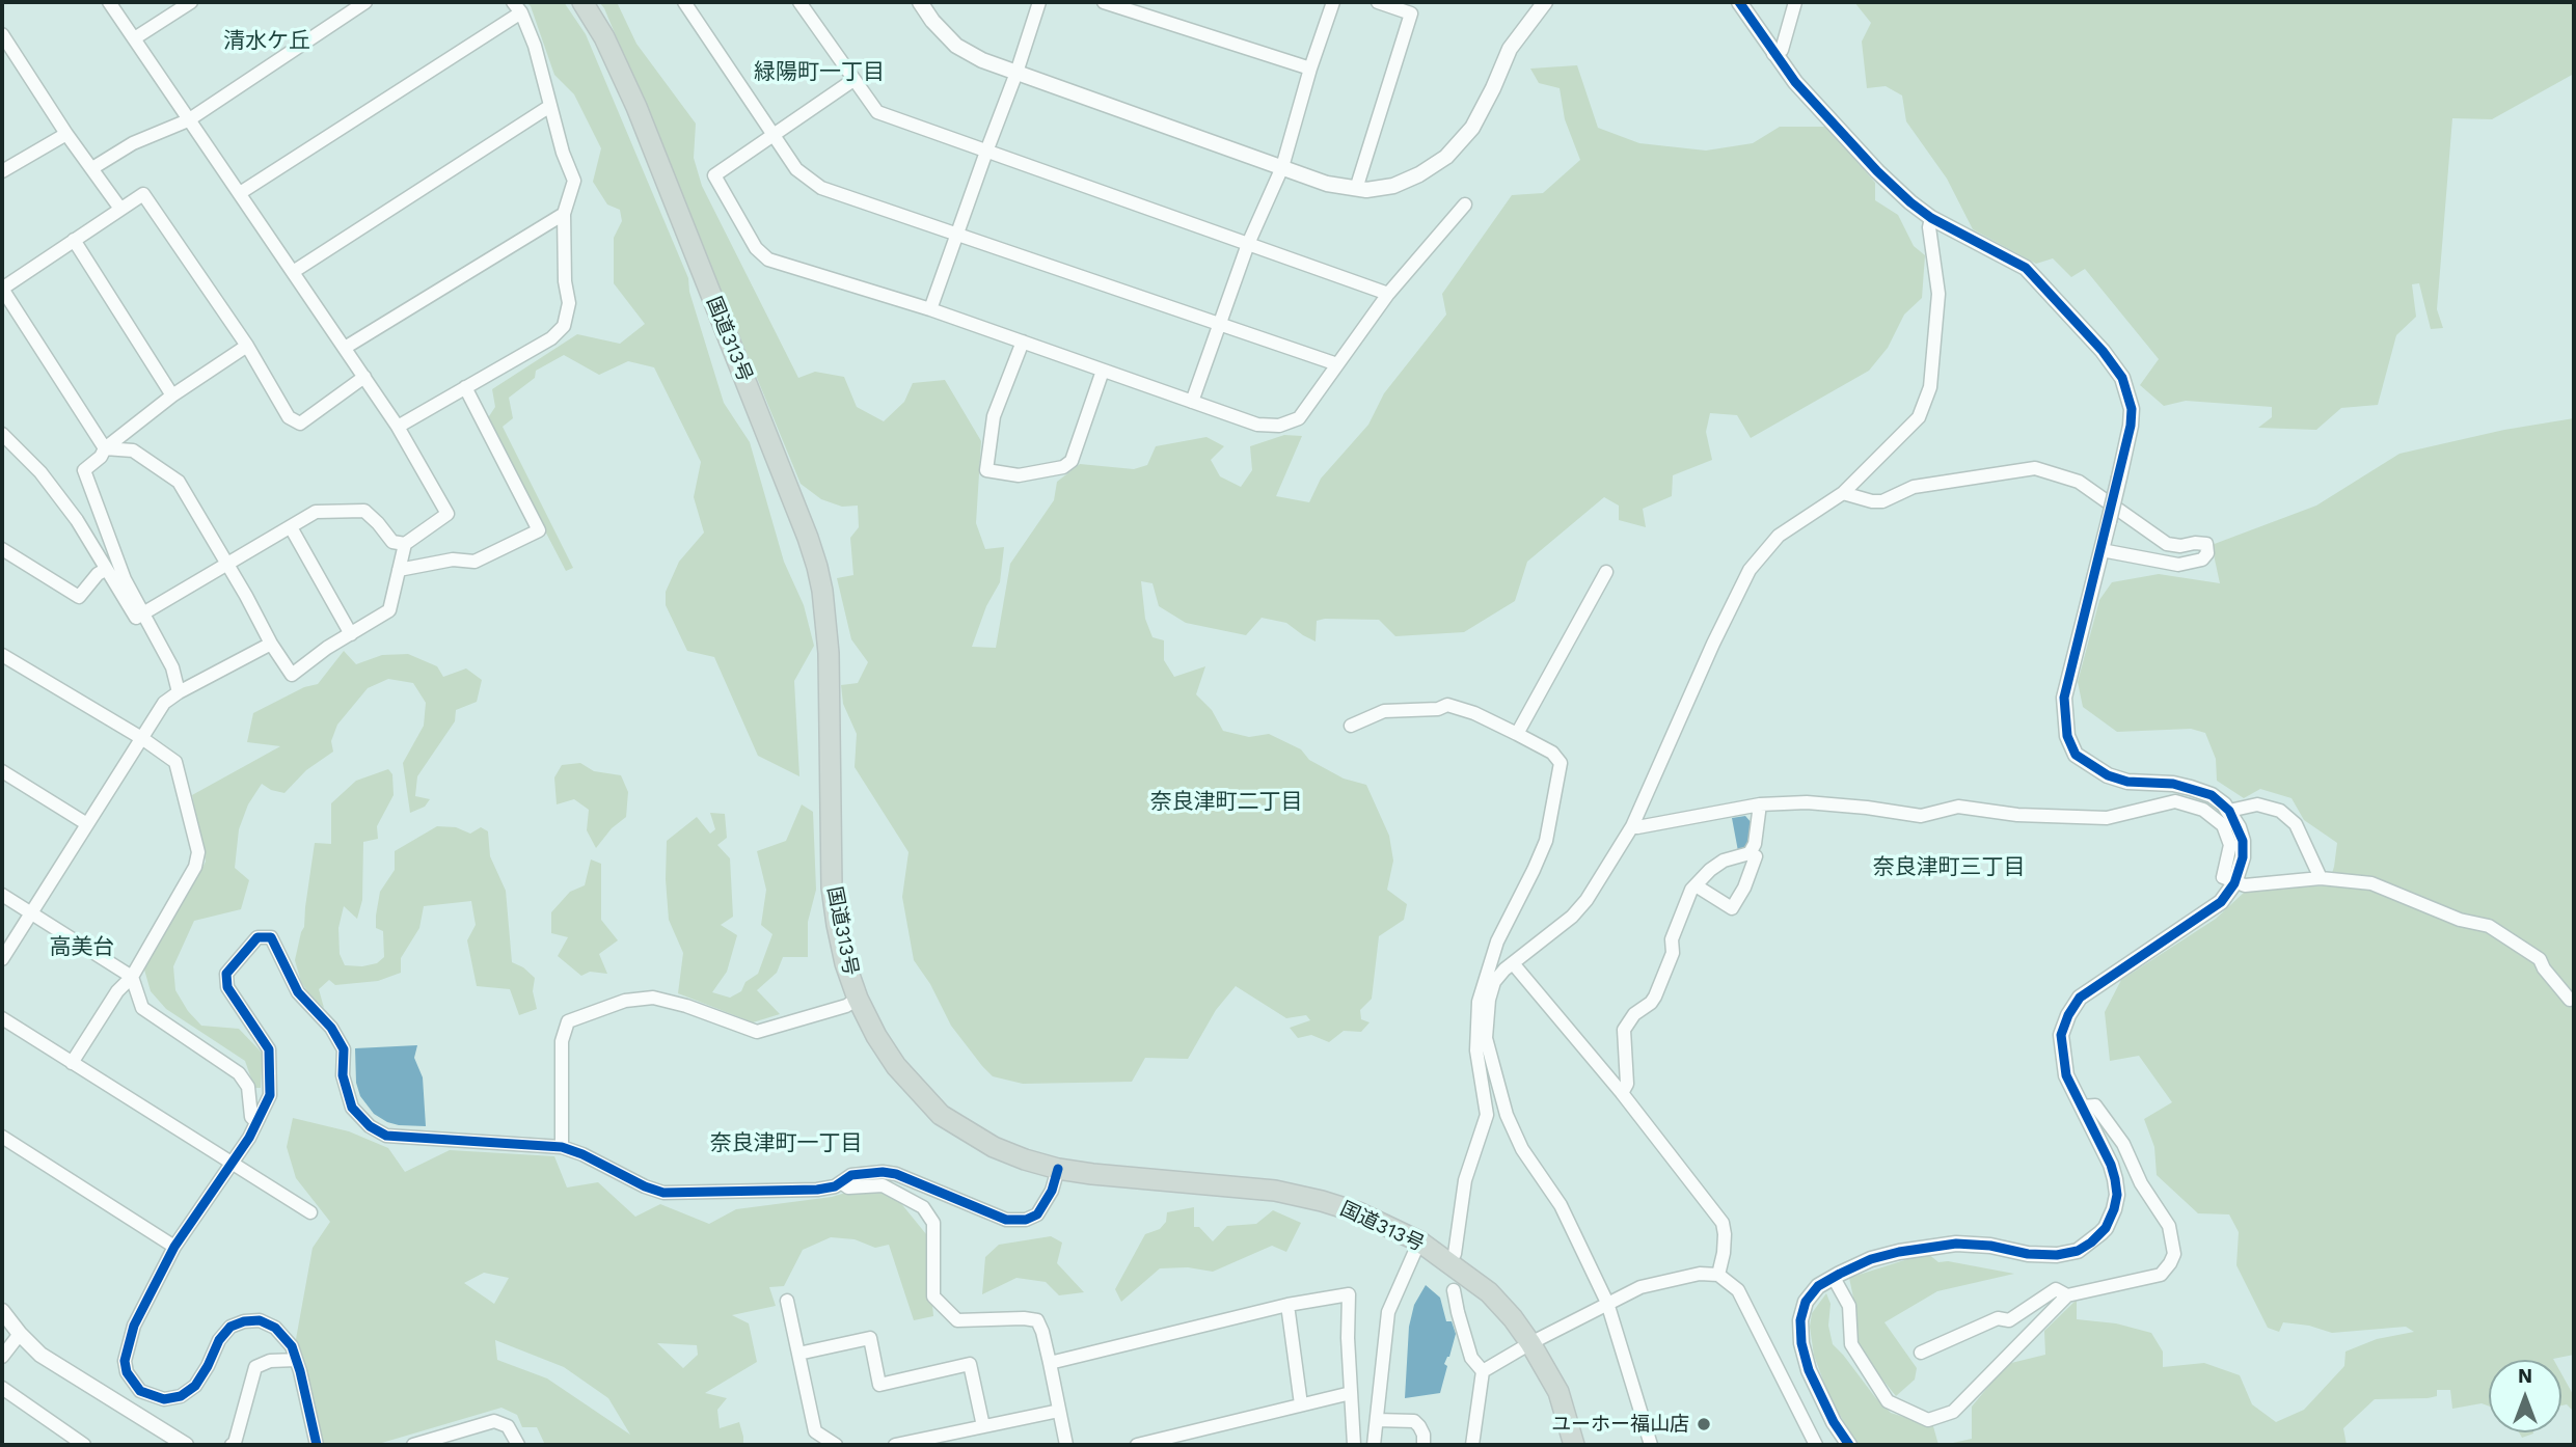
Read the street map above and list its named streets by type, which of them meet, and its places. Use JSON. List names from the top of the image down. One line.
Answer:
{"streets":{"highway":["国道313号"]},"districts":["清水ケ丘","緑陽町一丁目","奈良津町二丁目","奈良津町三丁目","高美台","奈良津町一丁目"],"places":["ユーホー福山店"],"north":"top"}
